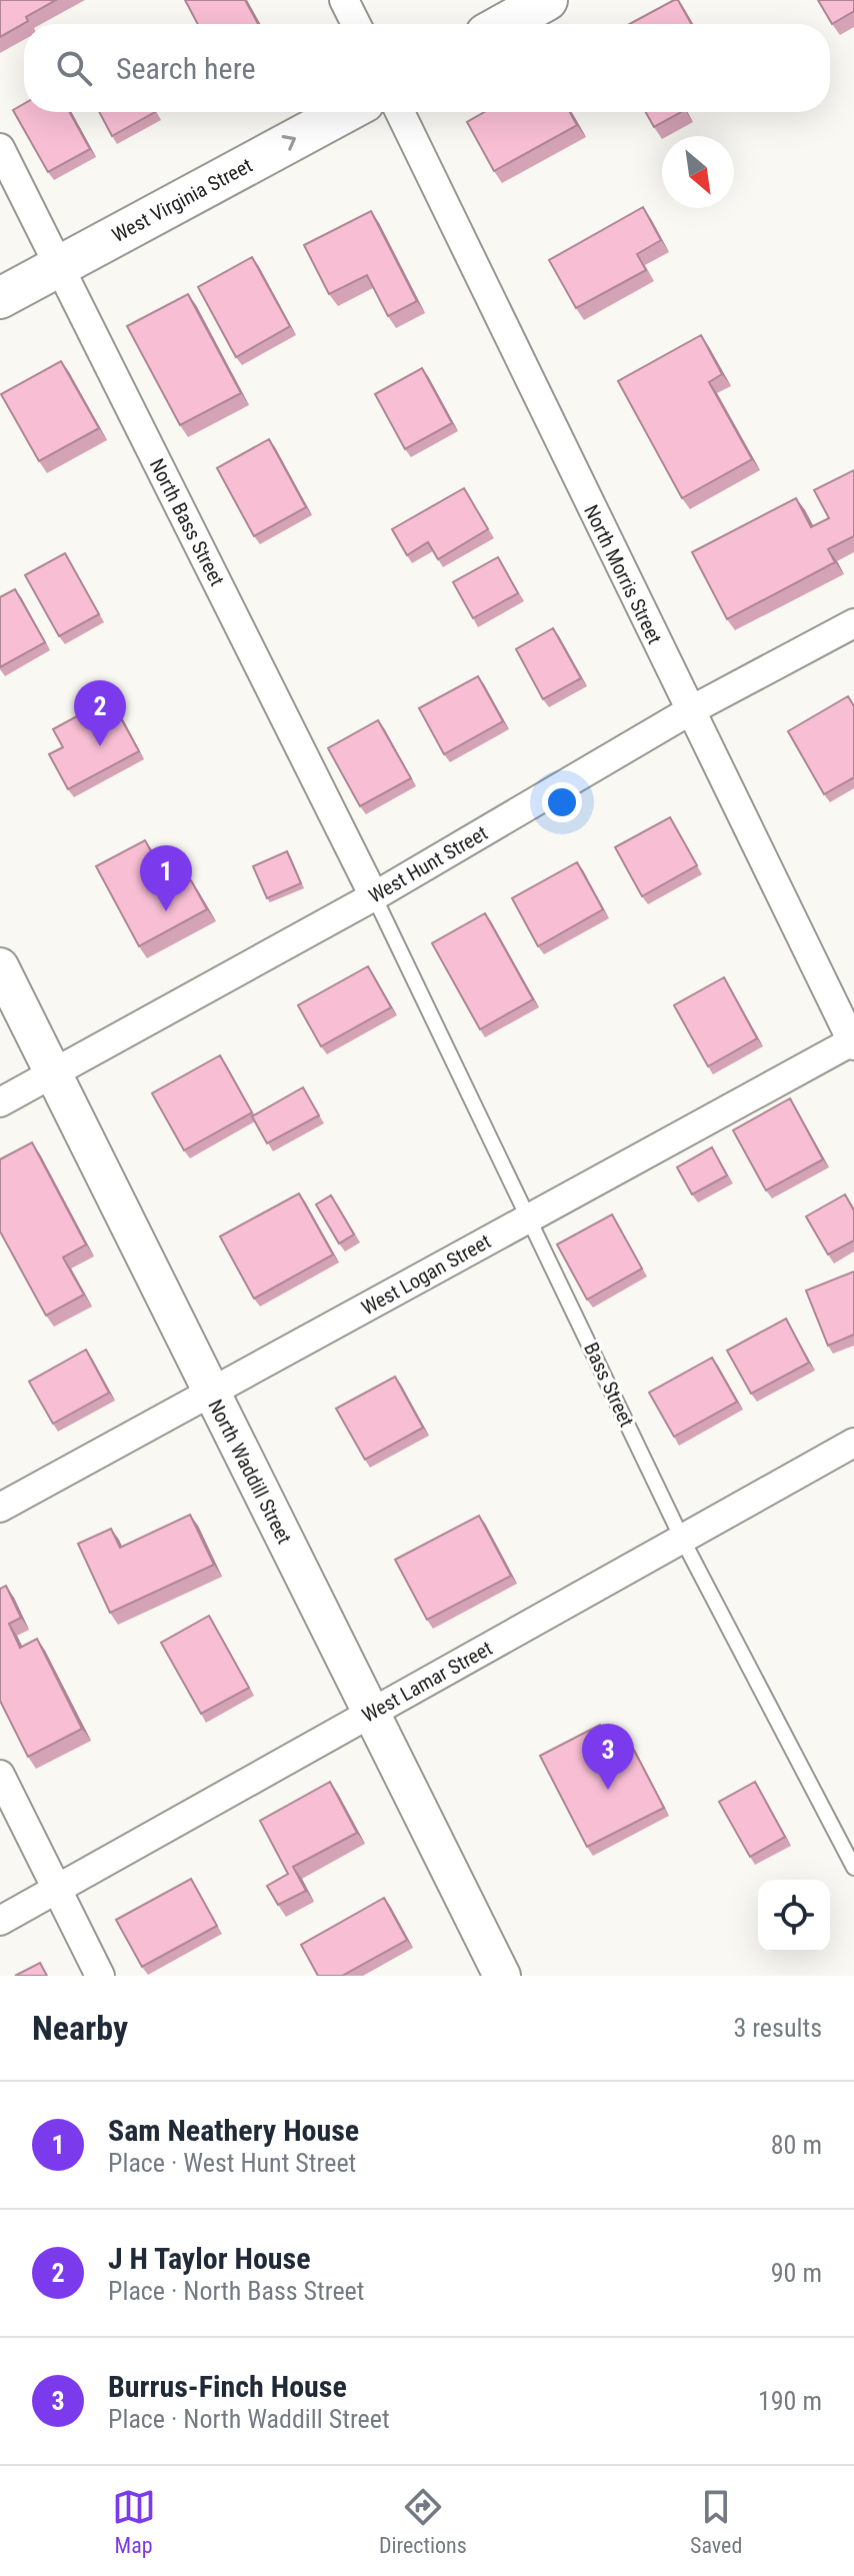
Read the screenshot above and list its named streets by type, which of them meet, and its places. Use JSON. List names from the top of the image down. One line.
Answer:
{"streets":{"main road":["West Virginia Street"],"street":["North Bass Street","North Morris Street","West Hunt Street","West Logan Street","North Waddill Street","West Lamar Street"],"lane":["Bass Street"]},"crossings":[["West Virginia Street","North Bass Street"],["North Bass Street","West Hunt Street"],["North Bass Street","Bass Street"],["North Morris Street","West Hunt Street"],["North Morris Street","West Logan Street"],["West Hunt Street","Bass Street"],["West Hunt Street","North Waddill Street"],["West Logan Street","Bass Street"],["West Logan Street","North Waddill Street"],["Bass Street","West Lamar Street"],["North Waddill Street","West Lamar Street"]],"one_way":["West Virginia Street"],"north":"bottom right","page":{"search":"Search here","pins":["2","1","3"],"heading":["Nearby","3 results"],"list":[{"mark":"1","name":"Sam Neathery House","note":"Place · West Hunt Street","value":"80 m"},{"mark":"2","name":"J H Taylor House","note":"Place · North Bass Street","value":"90 m"},{"mark":"3","name":"Burrus-Finch House","note":"Place · North Waddill Street","value":"190 m"}],"nav":["Map","Directions","Saved"]}}
